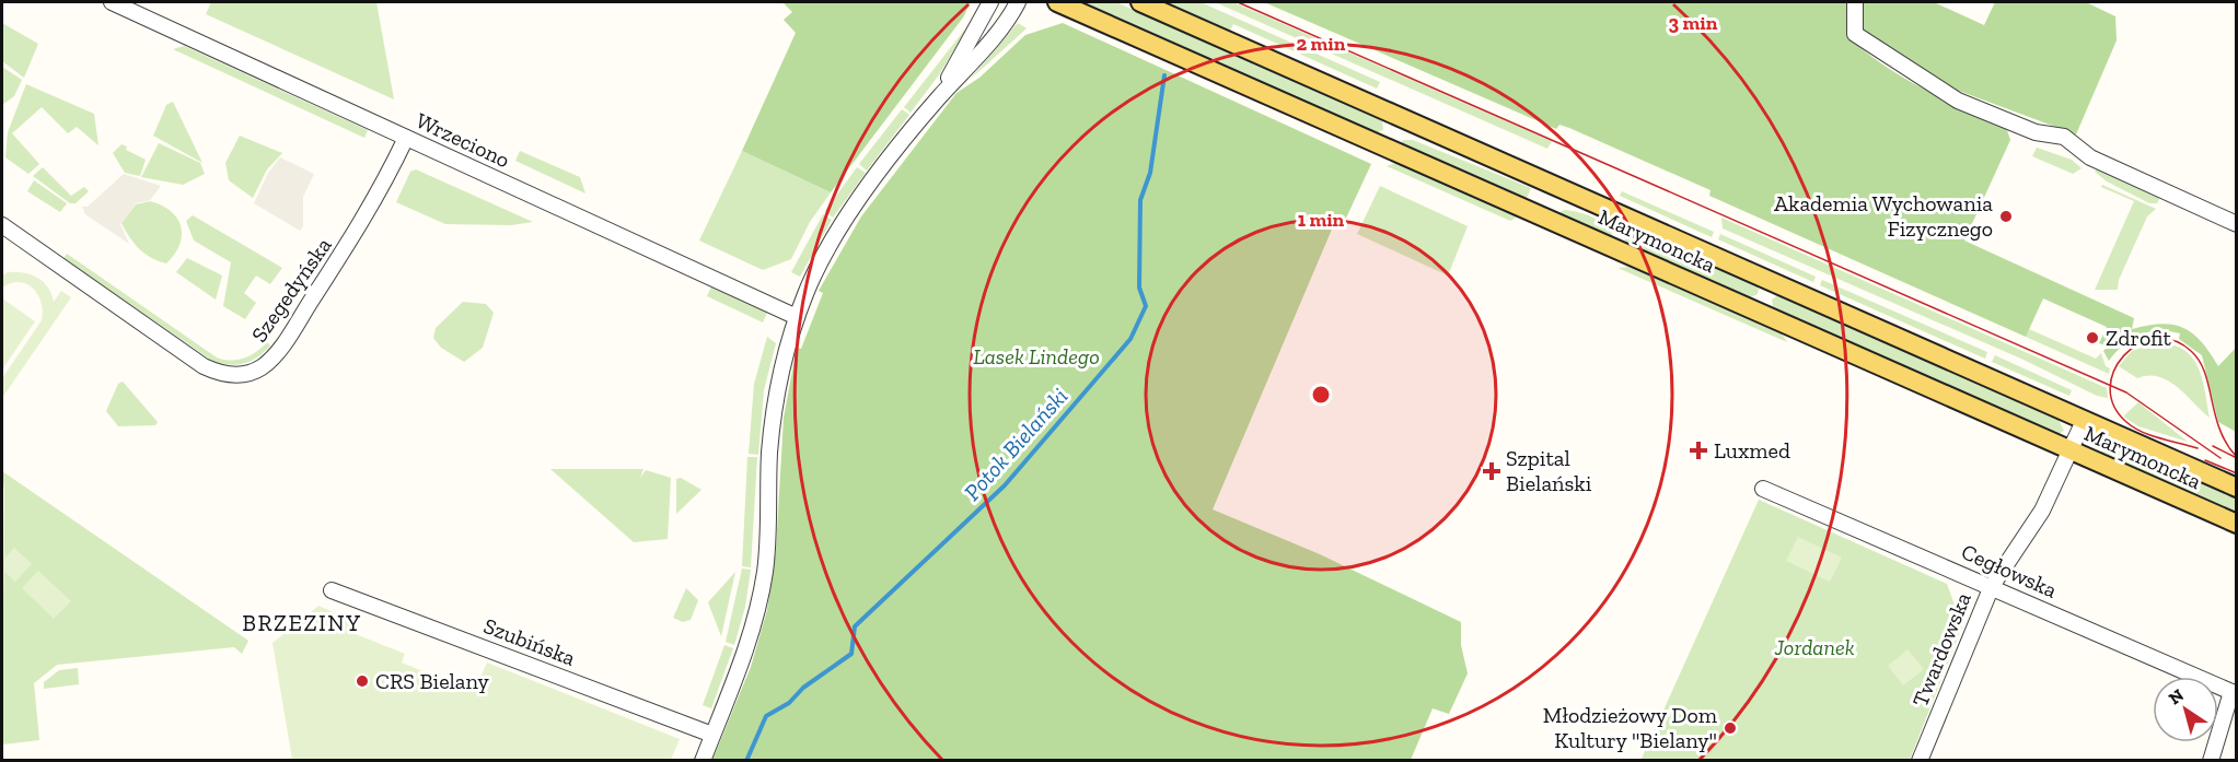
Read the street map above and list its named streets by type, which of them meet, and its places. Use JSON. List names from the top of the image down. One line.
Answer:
{"streets":{"main road":["Marymoncka"],"street":["Wrzeciono","Szegedyńska","Cegłowska","Szubińska","Twardowska"]},"crossings":[["Wrzeciono","Szegedyńska"],["Marymoncka","Twardowska"],["Cegłowska","Twardowska"]],"districts":["BRZEZINY"],"water":["Potok Bielański"],"parks":["Lasek Lindego","Jordanek"],"places":{"other":["Akademia Wychowania Fizycznego","Zdrofit","CRS Bielany","Młodzieżowy Dom Kultury \"Bielany\""],"health":["Luxmed","Szpital Bielański"]},"north":"top left","rings":["3 min","2 min","1 min"]}
